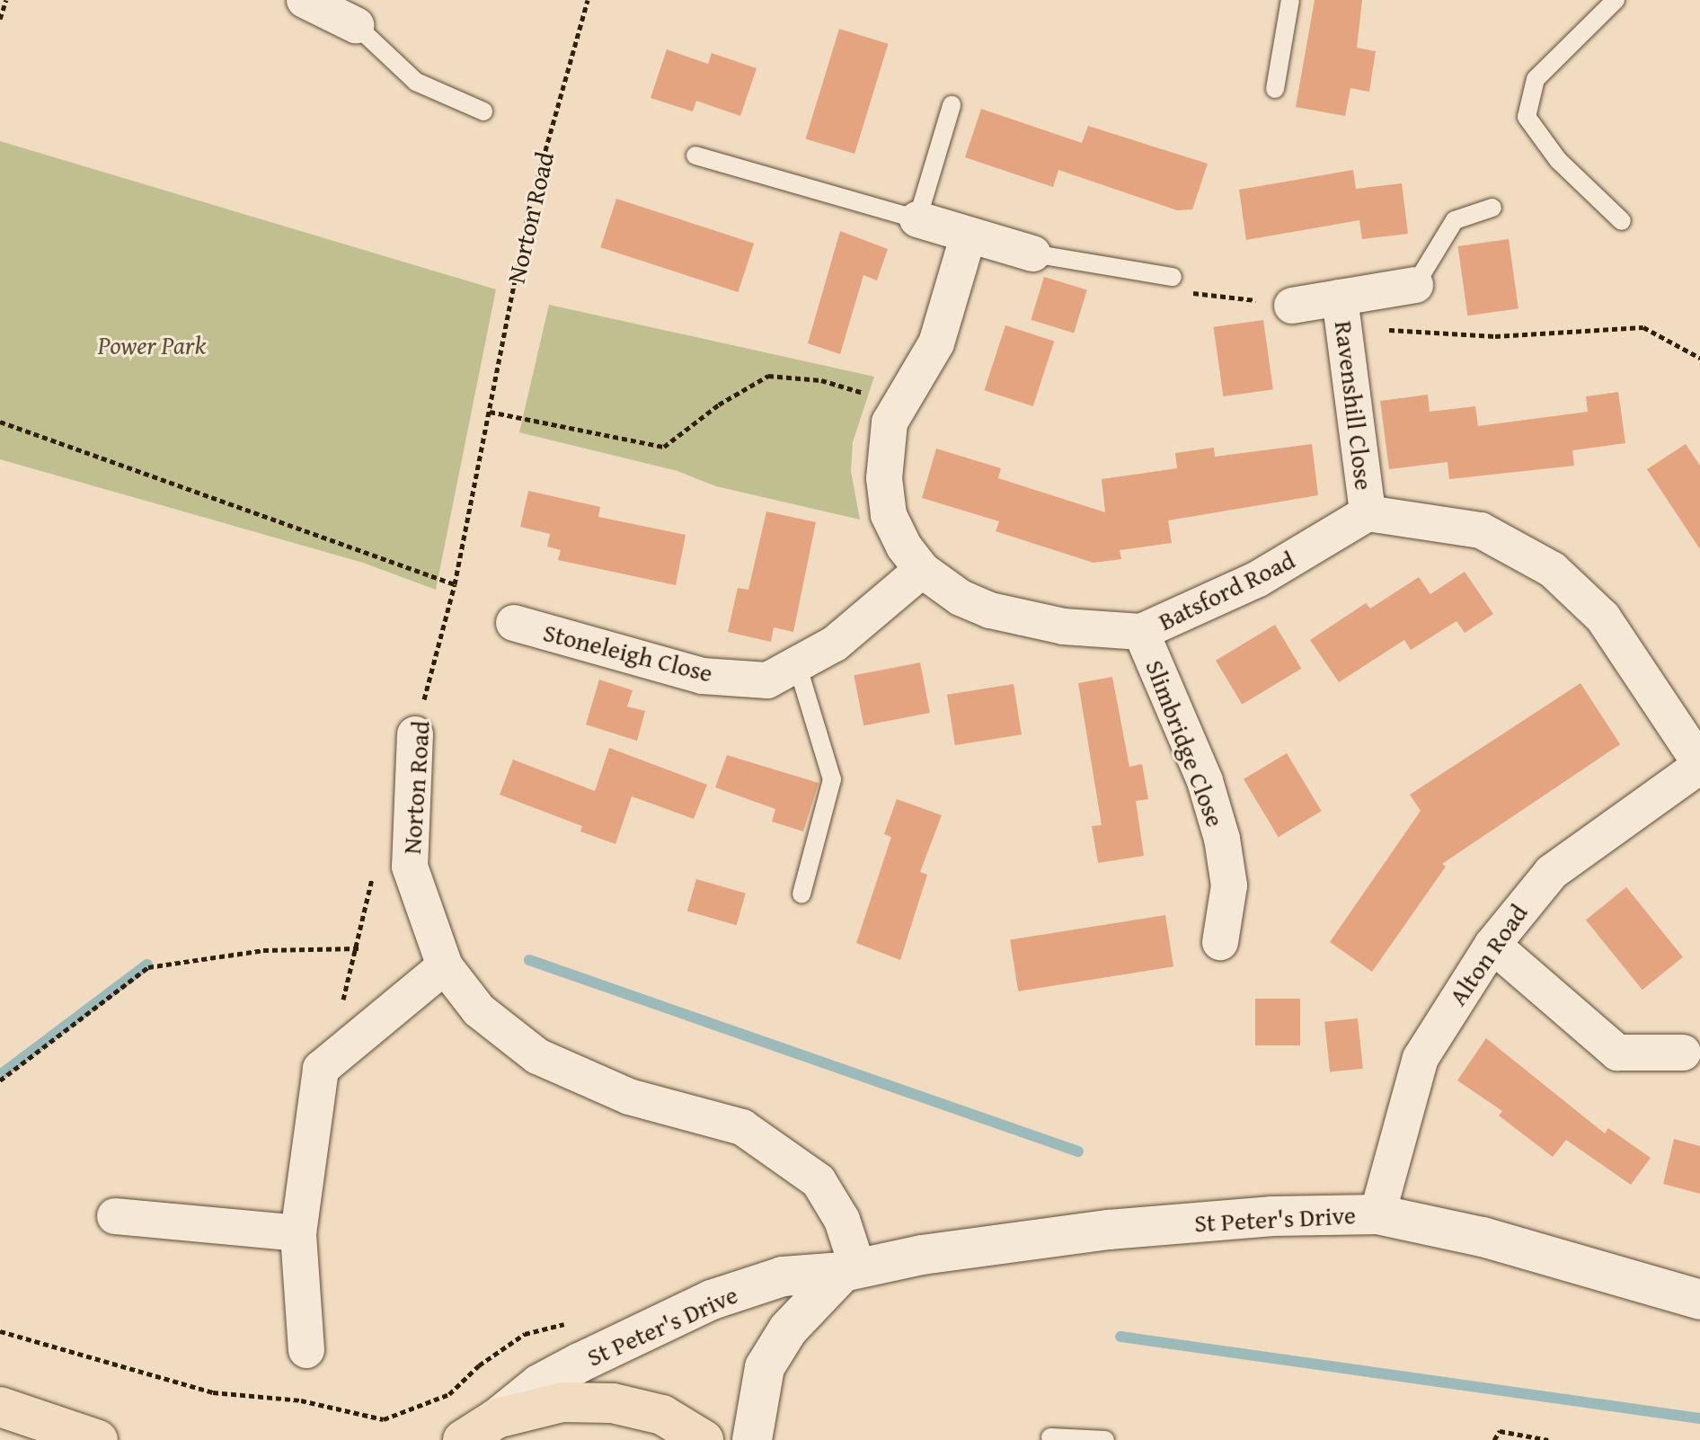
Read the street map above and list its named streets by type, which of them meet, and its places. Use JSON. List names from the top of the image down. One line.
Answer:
{"streets":{"street":["Norton Road","Ravenshill Close","Batsford Road","Stoneleigh Close","Slimbridge Close","Alton Road","St Peter's Drive"]},"crossings":[["Norton Road","St Peter's Drive"],["Ravenshill Close","Batsford Road"],["Batsford Road","Stoneleigh Close"],["Batsford Road","Slimbridge Close"],["Alton Road","St Peter's Drive"]],"parks":["Power Park"]}
